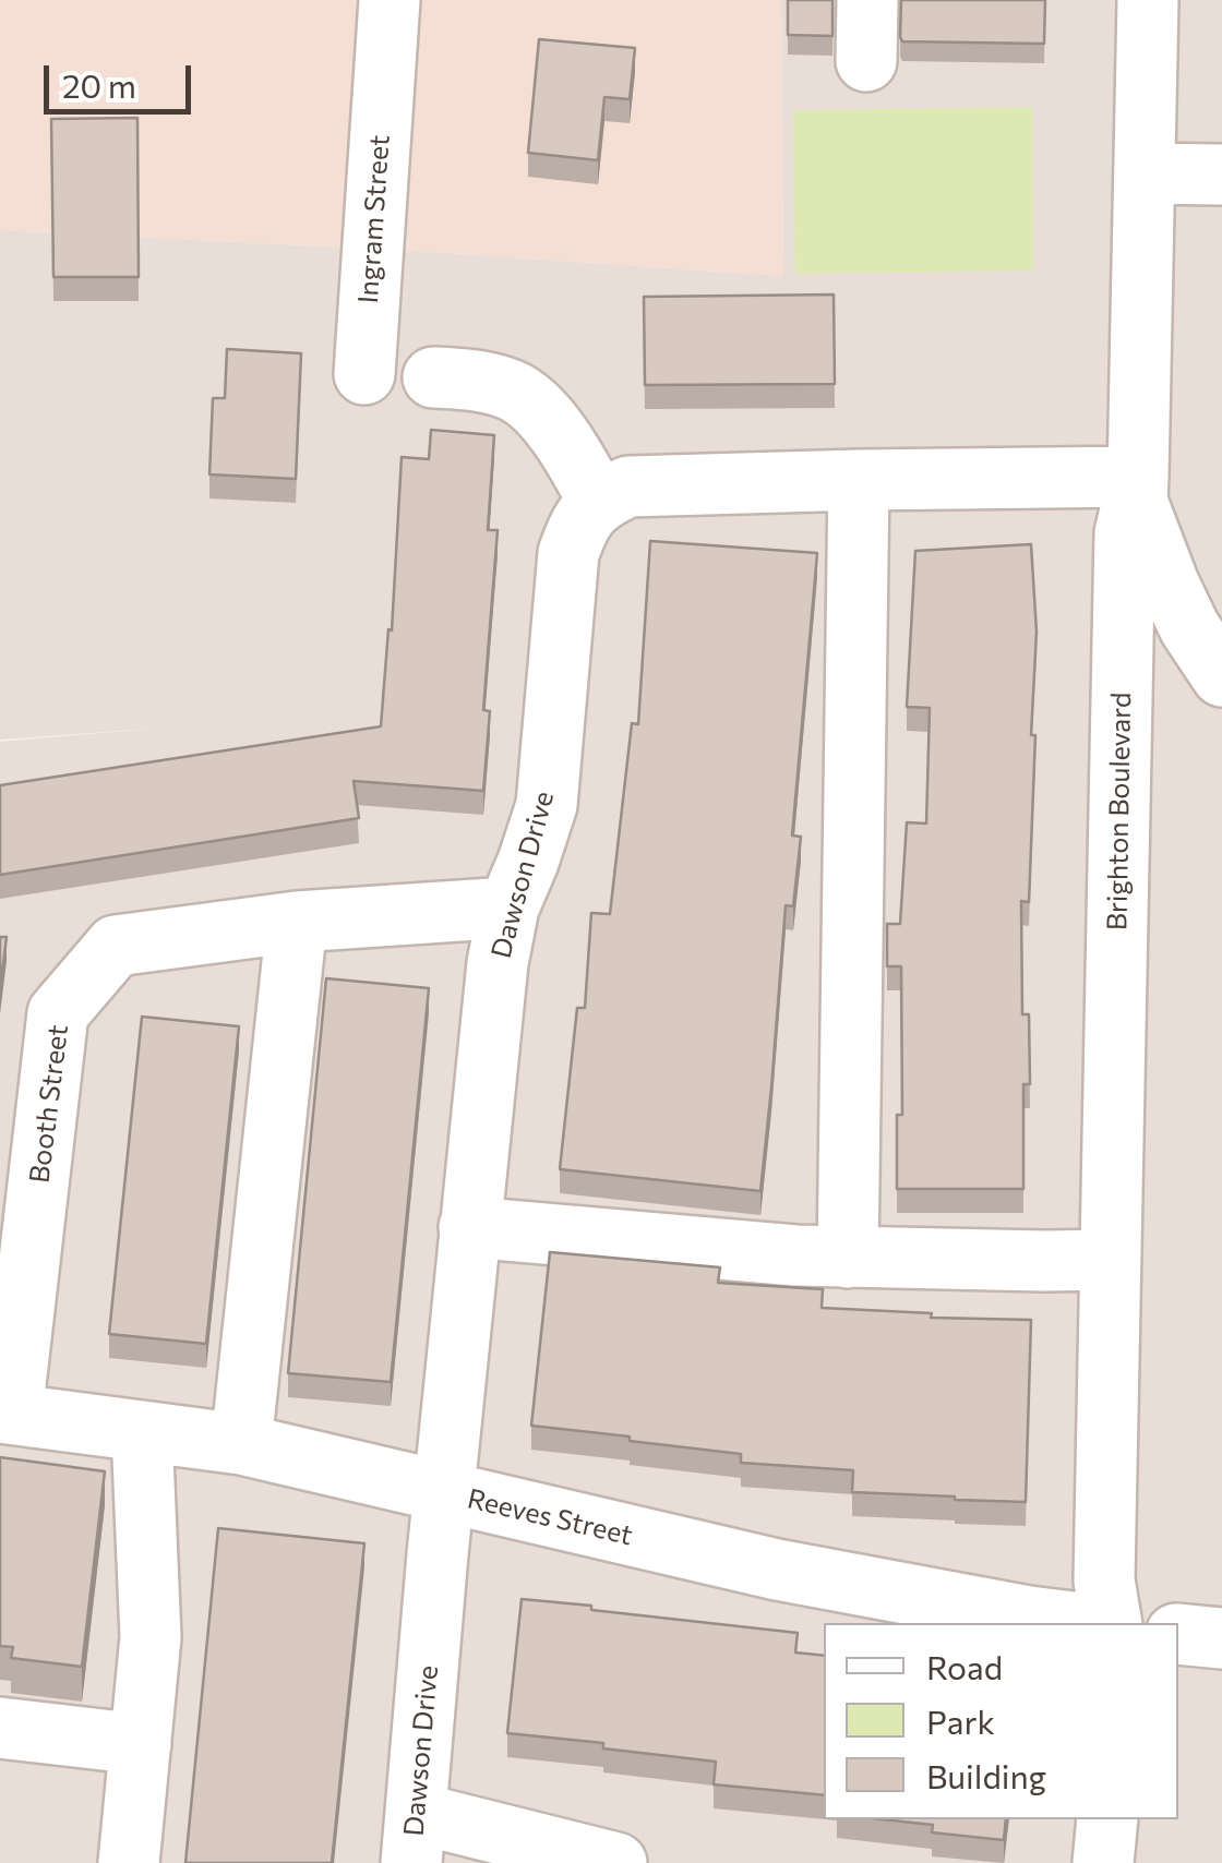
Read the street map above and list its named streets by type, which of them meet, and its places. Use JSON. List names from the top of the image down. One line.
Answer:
{"streets":{"street":["Ingram Street","Brighton Boulevard","Dawson Drive","Booth Street","Reeves Street"]},"crossings":[["Dawson Drive","Booth Street"],["Dawson Drive","Reeves Street"],["Booth Street","Reeves Street"]],"legend":["Road","Park","Building"],"scale_bar":"20 m"}
